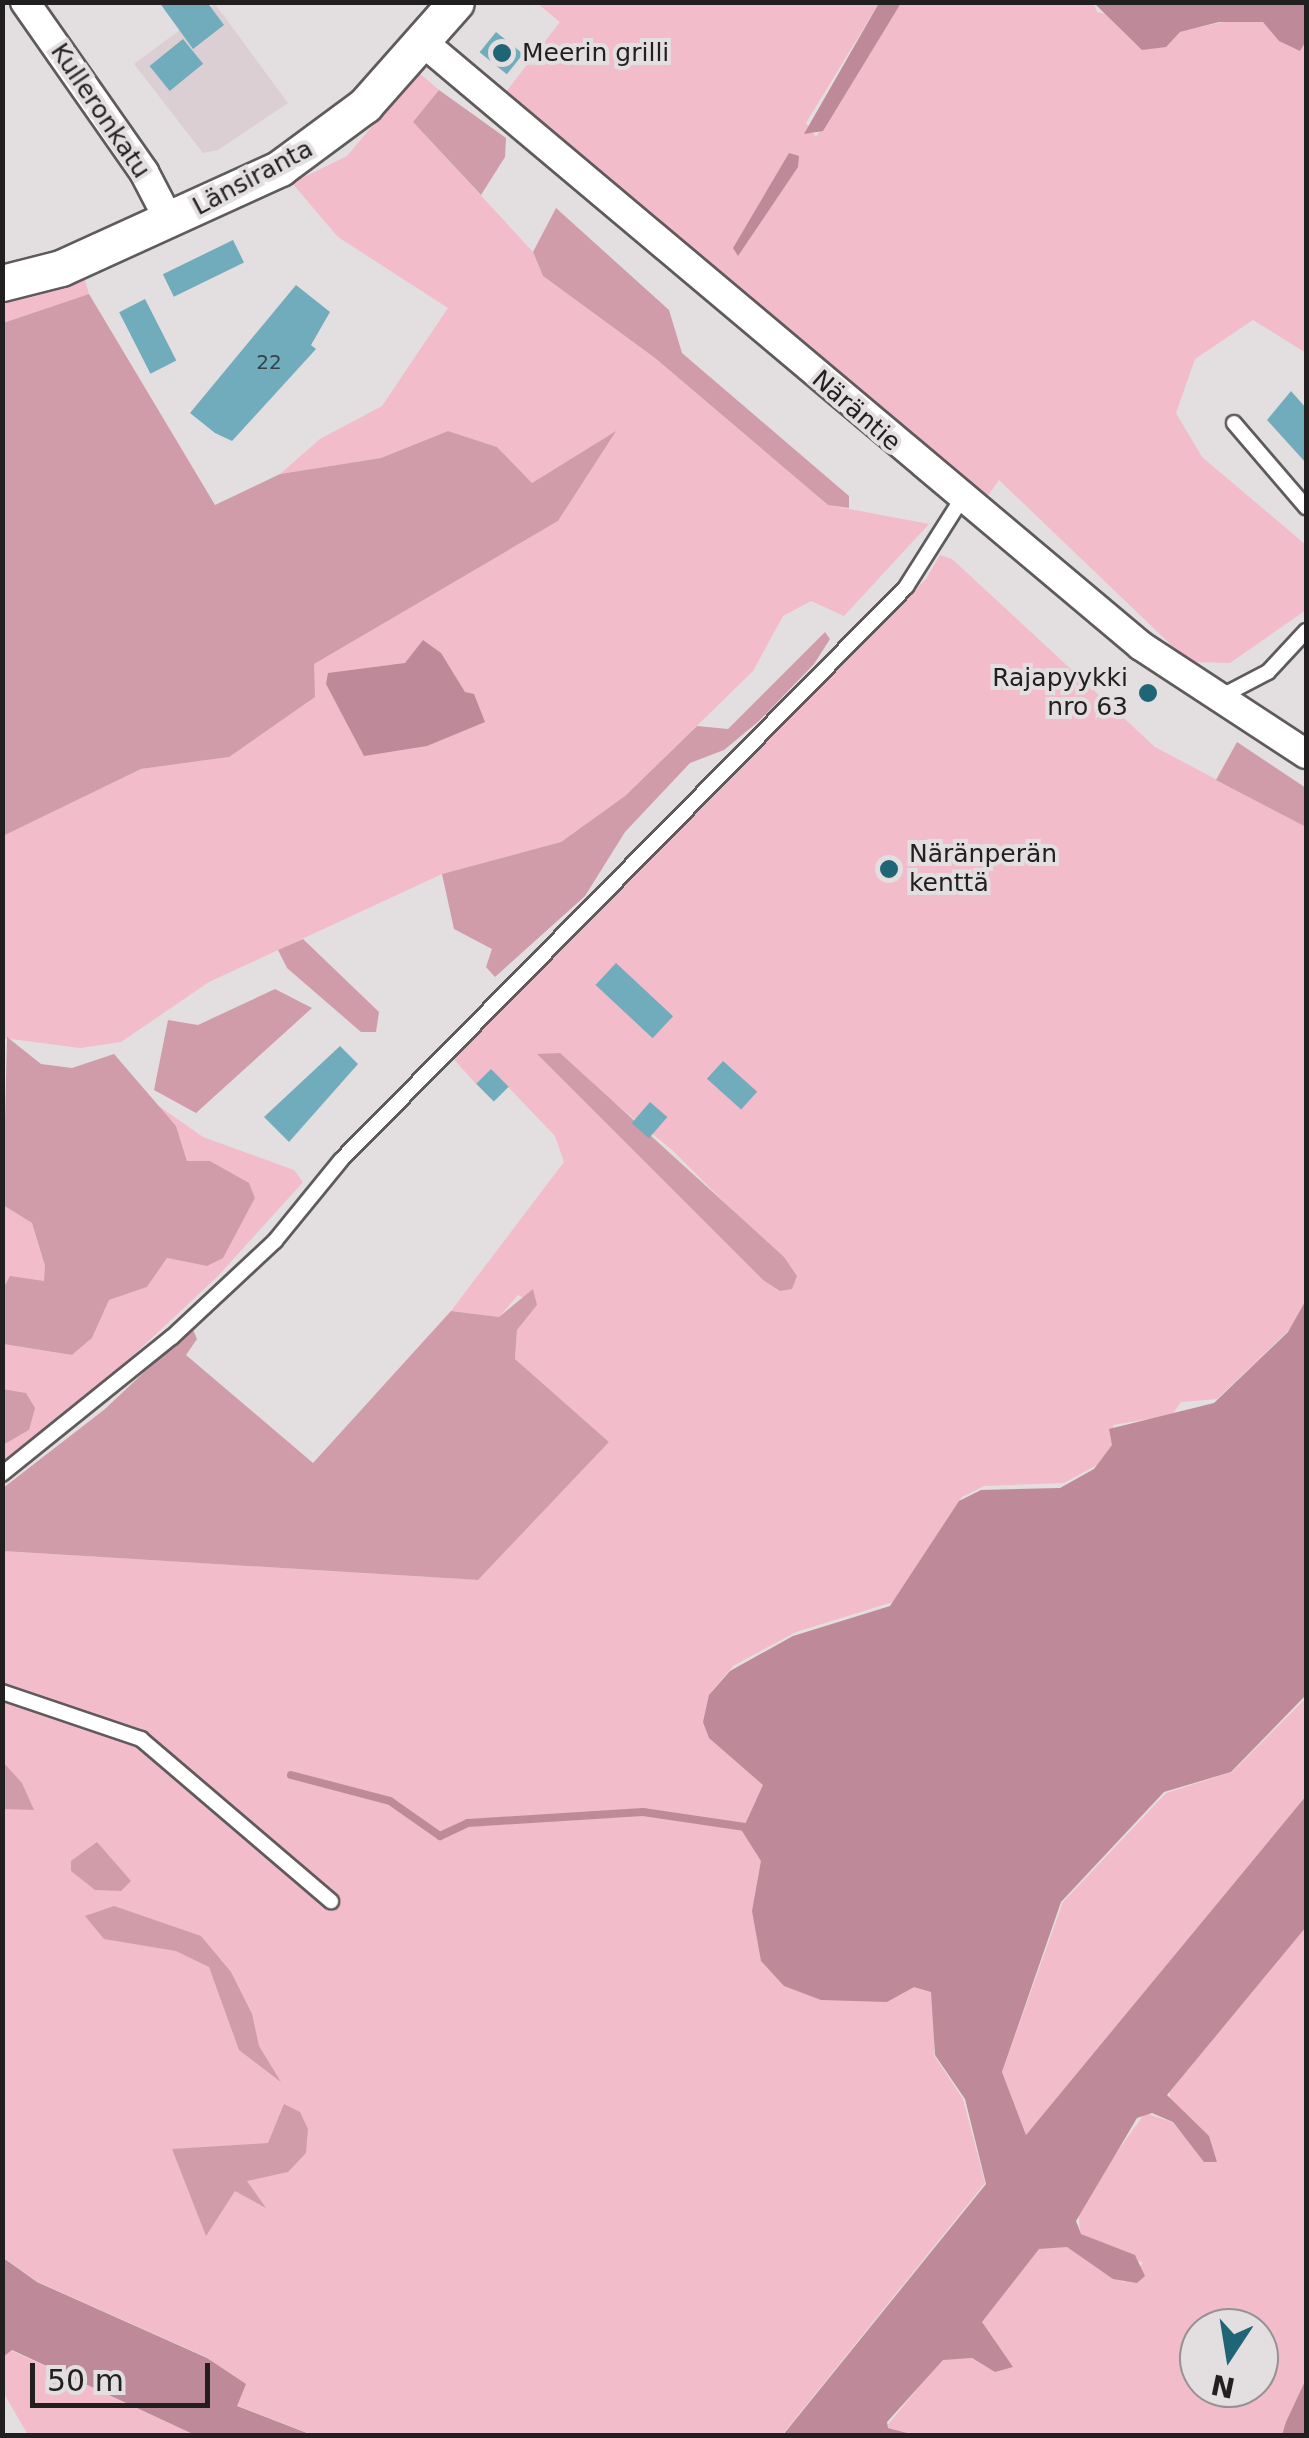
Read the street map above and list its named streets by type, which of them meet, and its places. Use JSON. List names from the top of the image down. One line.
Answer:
{"streets":{"street":["Kulleronkatu","Länsiranta","Näräntie"]},"crossings":[["Kulleronkatu","Länsiranta"],["Länsiranta","Näräntie"]],"places":["Meerin grilli","Rajapyykki nro 63","Näränperän kenttä"],"house_numbers":["22"],"scale_bar":"50 m","north":"bottom"}
